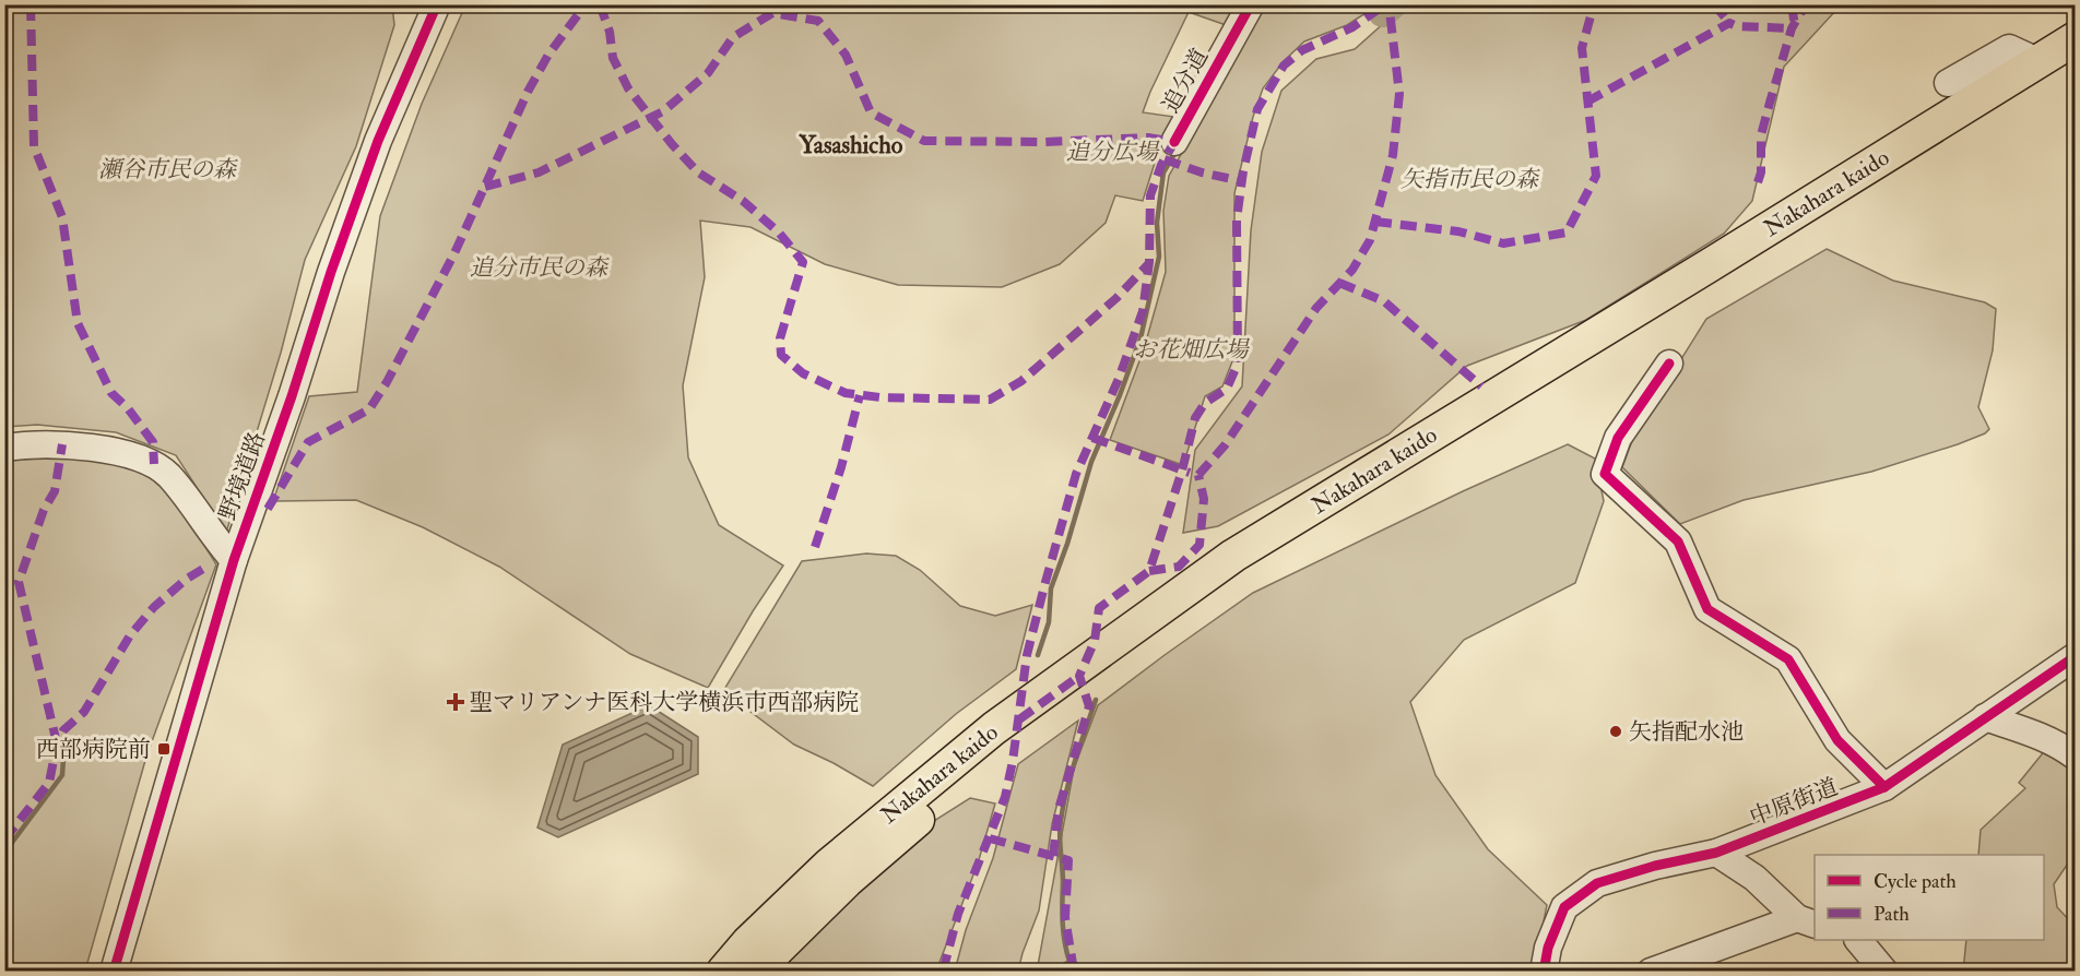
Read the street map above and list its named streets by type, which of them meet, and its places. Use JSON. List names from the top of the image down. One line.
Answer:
{"streets":{"main road":["Nakahara kaido"],"street":["追分道","野境道路","中原街道"]},"districts":["Yasashicho"],"parks":["追分広場","瀬谷市民の森","矢指市民の森","追分市民の森","お花畑広場"],"places":{"health":["聖マリアンナ医科大学横浜市西部病院"],"other":["矢指配水池"],"transit":["西部病院前"]},"legend":["Cycle path","Path"]}
